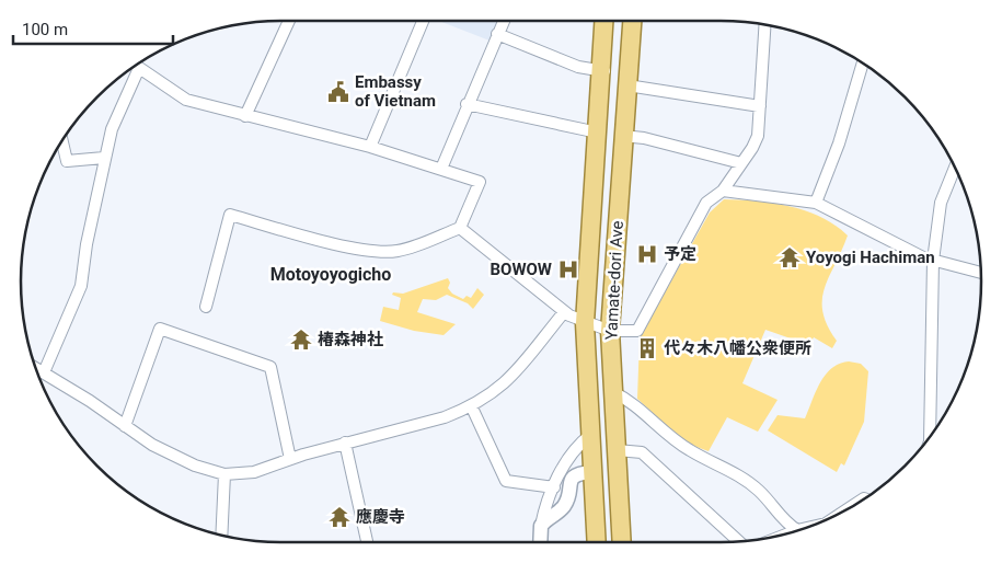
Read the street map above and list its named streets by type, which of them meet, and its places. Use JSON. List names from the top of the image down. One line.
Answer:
{"streets":{"main road":["Yamate-dori Ave"]},"districts":["Motoyoyogicho"],"places":{"public building":["Embassy of Vietnam"],"hospital":["予定","BOWOW"],"temple":["Yoyogi Hachiman","椿森神社","應慶寺"],"building":["代々木八幡公衆便所"]},"scale_bar":"100 m"}
